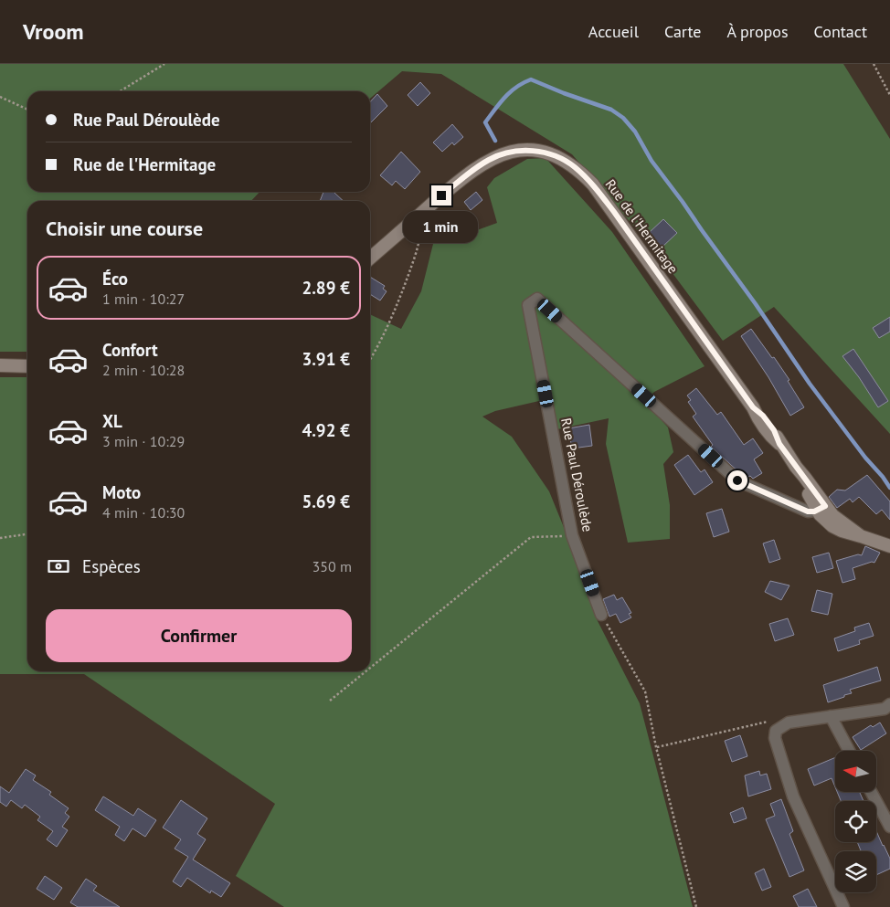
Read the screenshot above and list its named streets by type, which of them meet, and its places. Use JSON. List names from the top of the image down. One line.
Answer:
{"streets":{"main road":["Rue de l'Hermitage"],"street":["Rue Paul Déroulède"]},"crossings":[["Rue de l'Hermitage","Rue Paul Déroulède"]],"north":"left","page":{"header":"Vroom","nav":["Accueil","Carte","À propos","Contact"],"banner":["Rue Paul Déroulède","Rue de l'Hermitage"],"heading":"Choisir une course","bubble":"1 min","list":[{"name":"Éco","note":"1 min · 10:27","value":"2.89 €"},{"name":"Confort","note":"2 min · 10:28","value":"3.91 €"},{"name":"XL","note":"3 min · 10:29","value":"4.92 €"},{"name":"Moto","note":"4 min · 10:30","value":"5.69 €"}],"pay":["Espèces","350 m"],"buttons":"Confirmer"}}
